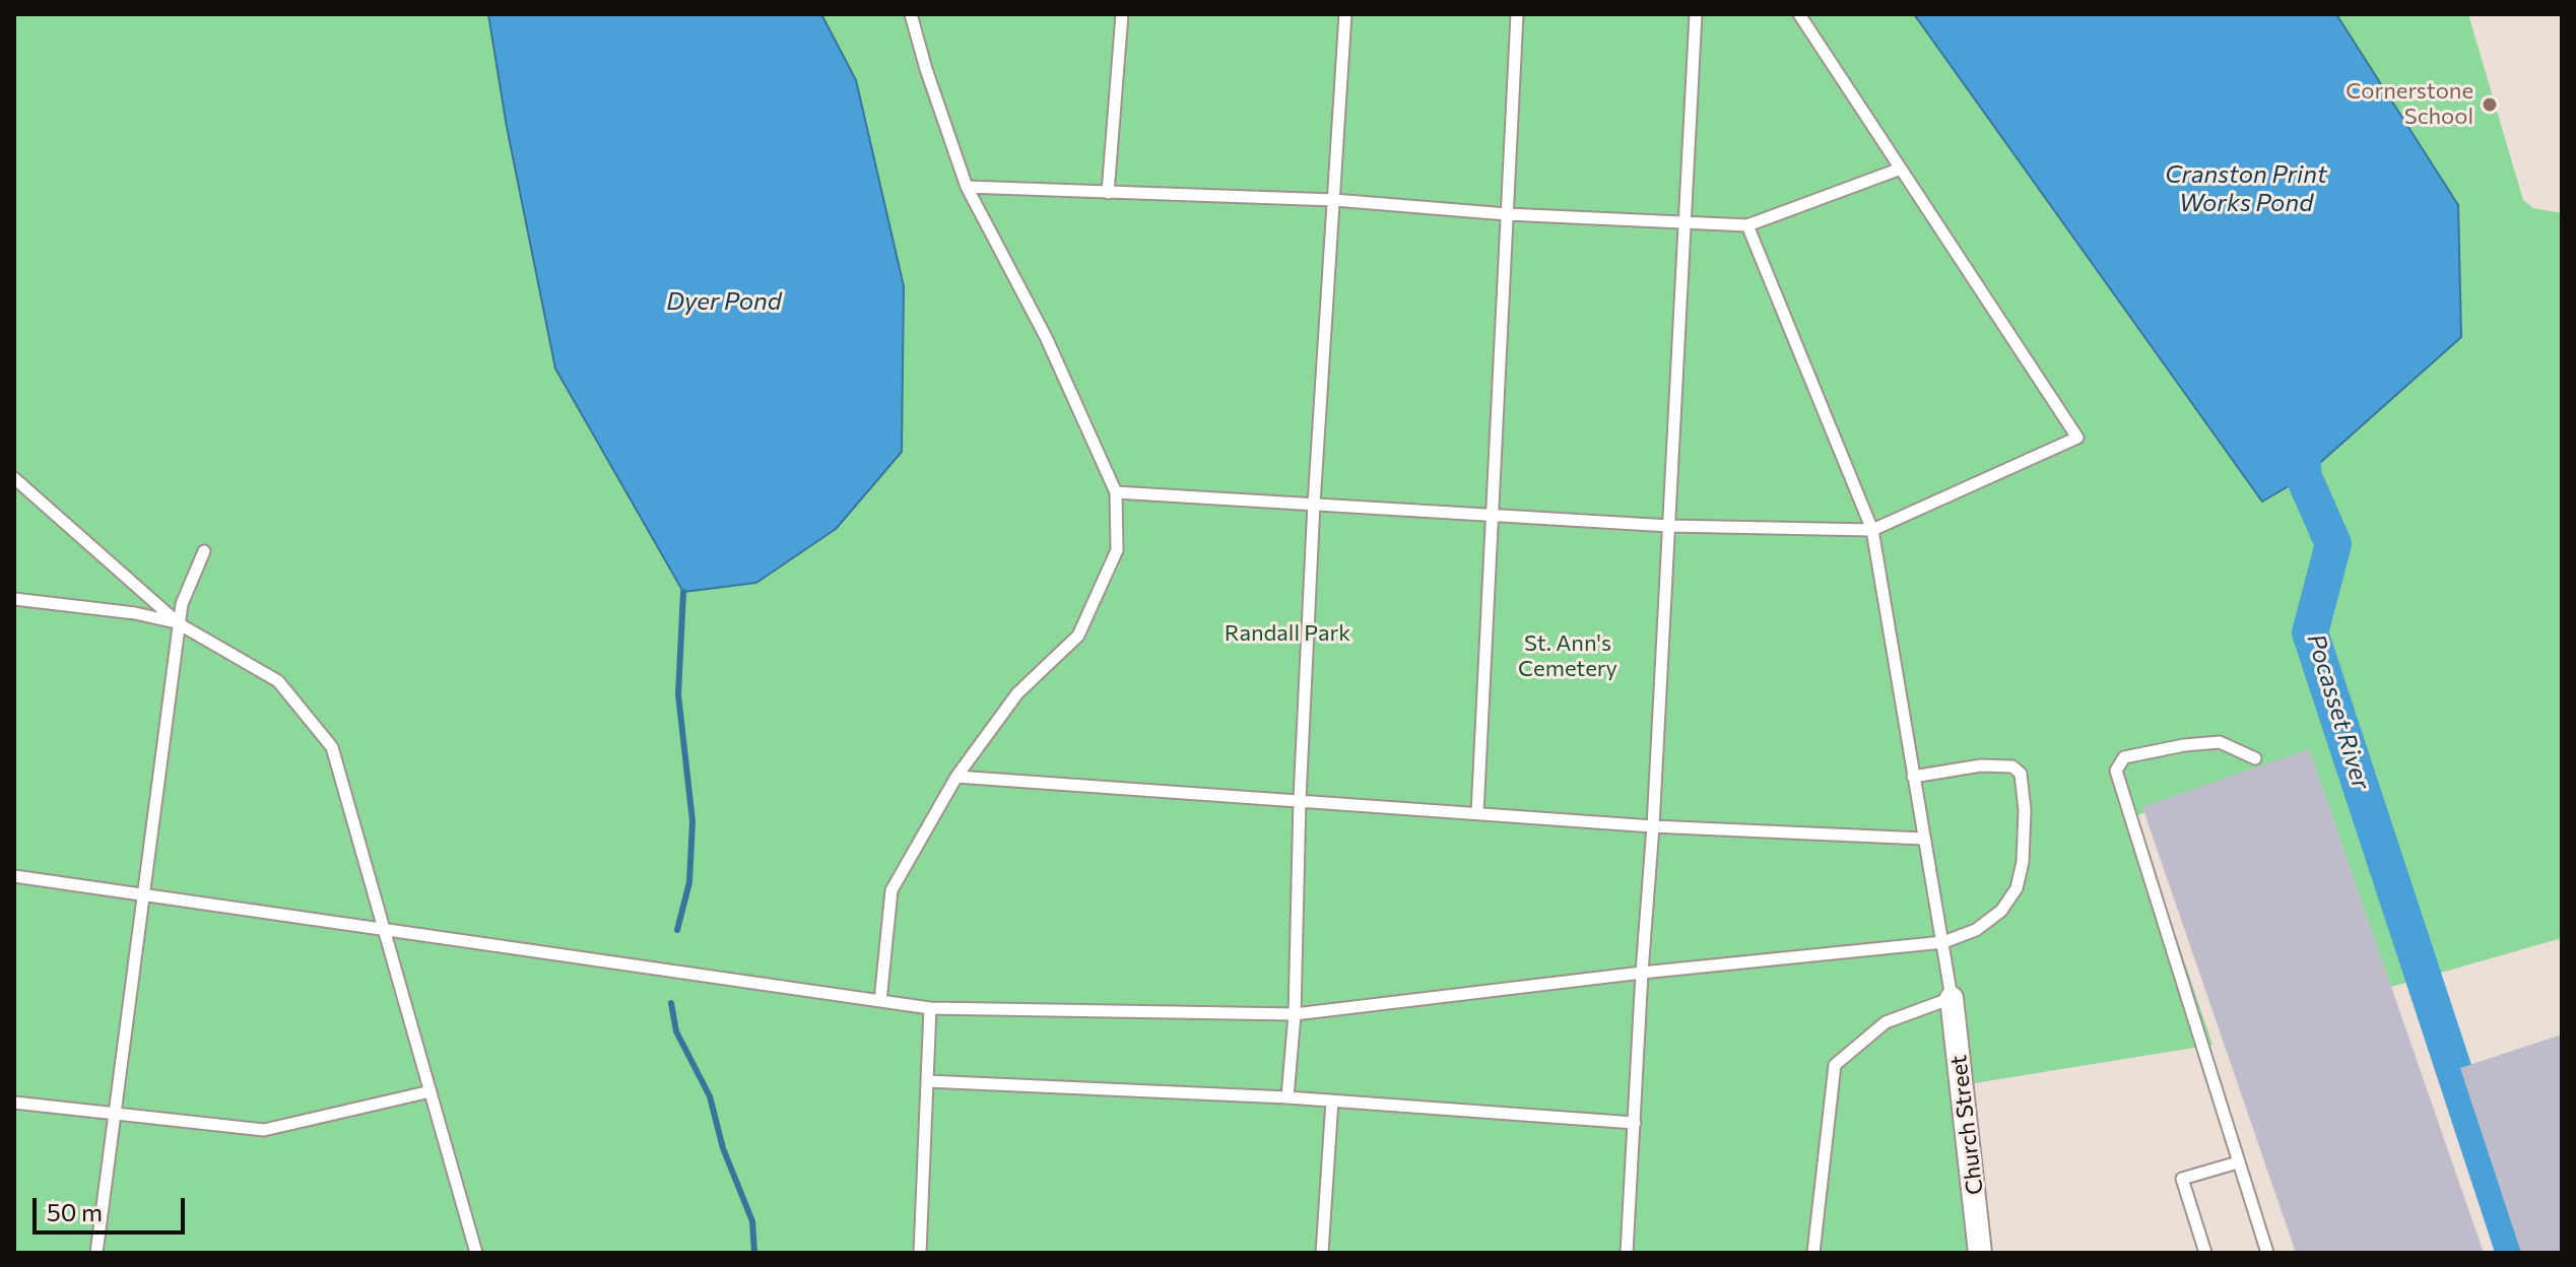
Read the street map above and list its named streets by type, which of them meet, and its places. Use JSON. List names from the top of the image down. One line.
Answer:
{"streets":{"street":["Church Street"]},"water":["Cranston Print Works Pond","Dyer Pond","Pocasset River"],"parks":["Randall Park","St. Ann's Cemetery"],"places":["Cornerstone School"],"scale_bar":"50 m"}
